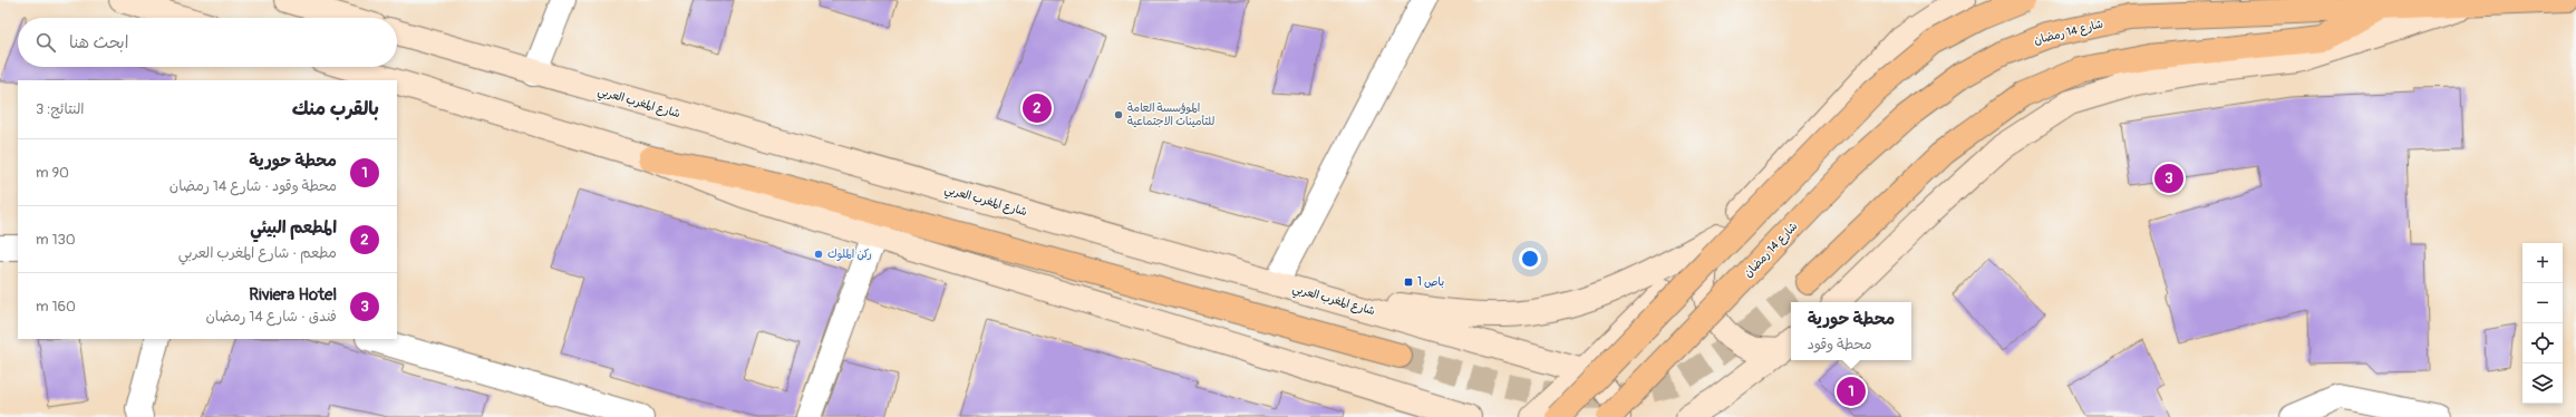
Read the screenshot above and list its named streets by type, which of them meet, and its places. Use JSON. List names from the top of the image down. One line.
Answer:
{"streets":{"main road":["شارع 14 رمضان","شارع المغرب العربي"]},"places":{"other":["الموؤسسة العامة للتأمينات الاجتماعية","ركن الملوك"],"transit":["باص 1"]},"page":{"search":"ابحث هنا","heading":["بالقرب منك","النتائج: 3"],"pins":["2","3","1"],"list":[{"mark":"1","name":"محطة حورية","note":"محطة وقود · شارع 14 رمضان","value":"90 m"},{"mark":"2","name":"المطعم البيئي","note":"مطعم · شارع المغرب العربي","value":"130 m"},{"mark":"3","name":"Riviera Hotel","note":"فندق · شارع 14 رمضان","value":"160 m"}],"map_buttons":["+","−"],"popup":["محطة حورية","محطة وقود"]}}
